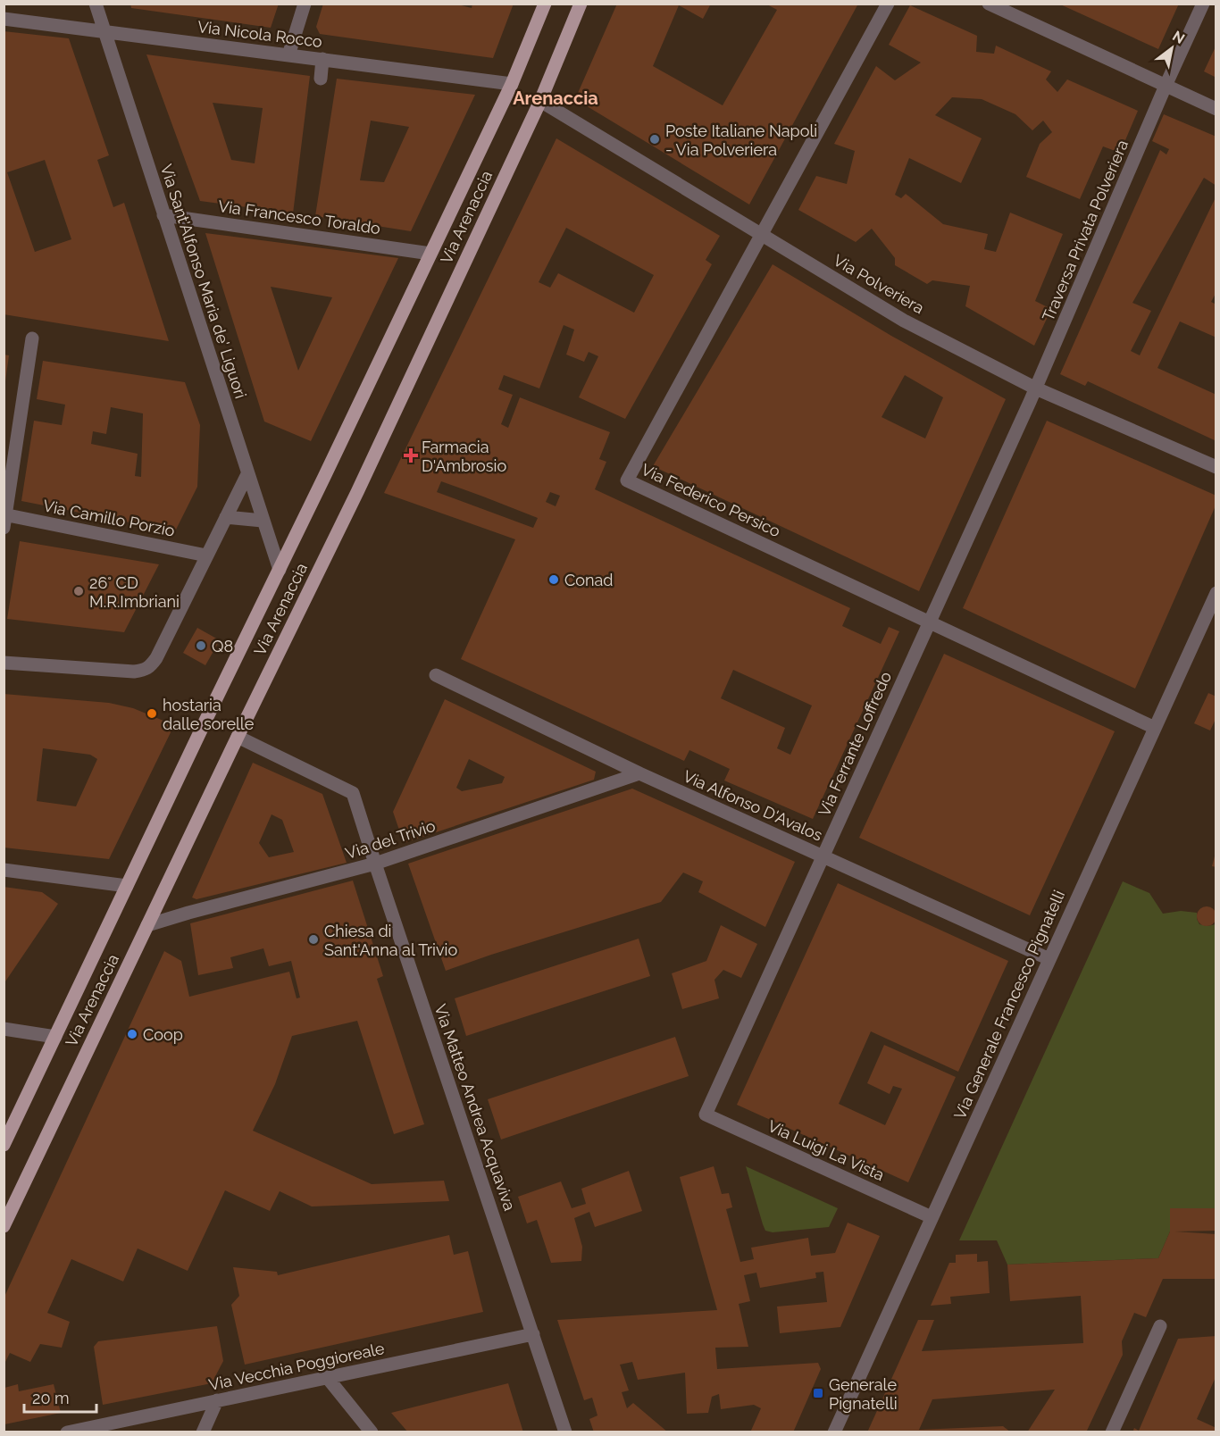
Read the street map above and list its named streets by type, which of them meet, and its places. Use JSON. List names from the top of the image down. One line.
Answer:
{"streets":{"main road":["Via Arenaccia"],"street":["Via Nicola Rocco","Via Francesco Toraldo","Traversa Privata Polveriera","Via Sant'Alfonso Maria de' Liguori","Via Polveriera","Via Federico Persico","Via Camillo Porzio","Via Ferrante Loffredo","Via Alfonso D'Avalos","Via del Trivio","Via Generale Francesco Pignatelli","Via Matteo Andrea Acquaviva","Via Luigi La Vista","Via Vecchia Poggioreale"]},"crossings":[["Via Nicola Rocco","Via Arenaccia"],["Via Nicola Rocco","Via Sant'Alfonso Maria de' Liguori"],["Via Francesco Toraldo","Via Arenaccia"],["Via Francesco Toraldo","Via Sant'Alfonso Maria de' Liguori"],["Via Arenaccia","Via Sant'Alfonso Maria de' Liguori"],["Via Arenaccia","Via Polveriera"],["Via Arenaccia","Via del Trivio"],["Via Arenaccia","Via Matteo Andrea Acquaviva"],["Traversa Privata Polveriera","Via Polveriera"],["Traversa Privata Polveriera","Via Ferrante Loffredo"],["Via Polveriera","Via Federico Persico"],["Via Polveriera","Via Ferrante Loffredo"],["Via Federico Persico","Via Ferrante Loffredo"],["Via Federico Persico","Via Generale Francesco Pignatelli"],["Via Ferrante Loffredo","Via Alfonso D'Avalos"],["Via Ferrante Loffredo","Via Luigi La Vista"],["Via Alfonso D'Avalos","Via del Trivio"],["Via Alfonso D'Avalos","Via Generale Francesco Pignatelli"],["Via del Trivio","Via Matteo Andrea Acquaviva"],["Via Generale Francesco Pignatelli","Via Luigi La Vista"],["Via Matteo Andrea Acquaviva","Via Vecchia Poggioreale"]],"districts":["Arenaccia"],"places":{"other":["Poste Italiane Napoli - Via Polveriera","Conad","26° CD M.R.Imbriani","Q8","hostaria dalle sorelle","Chiesa di Sant'Anna al Trivio","Coop"],"health":["Farmacia D'Ambrosio"],"transit":["Generale Pignatelli"]},"scale_bar":"20 m","north":"top right"}
